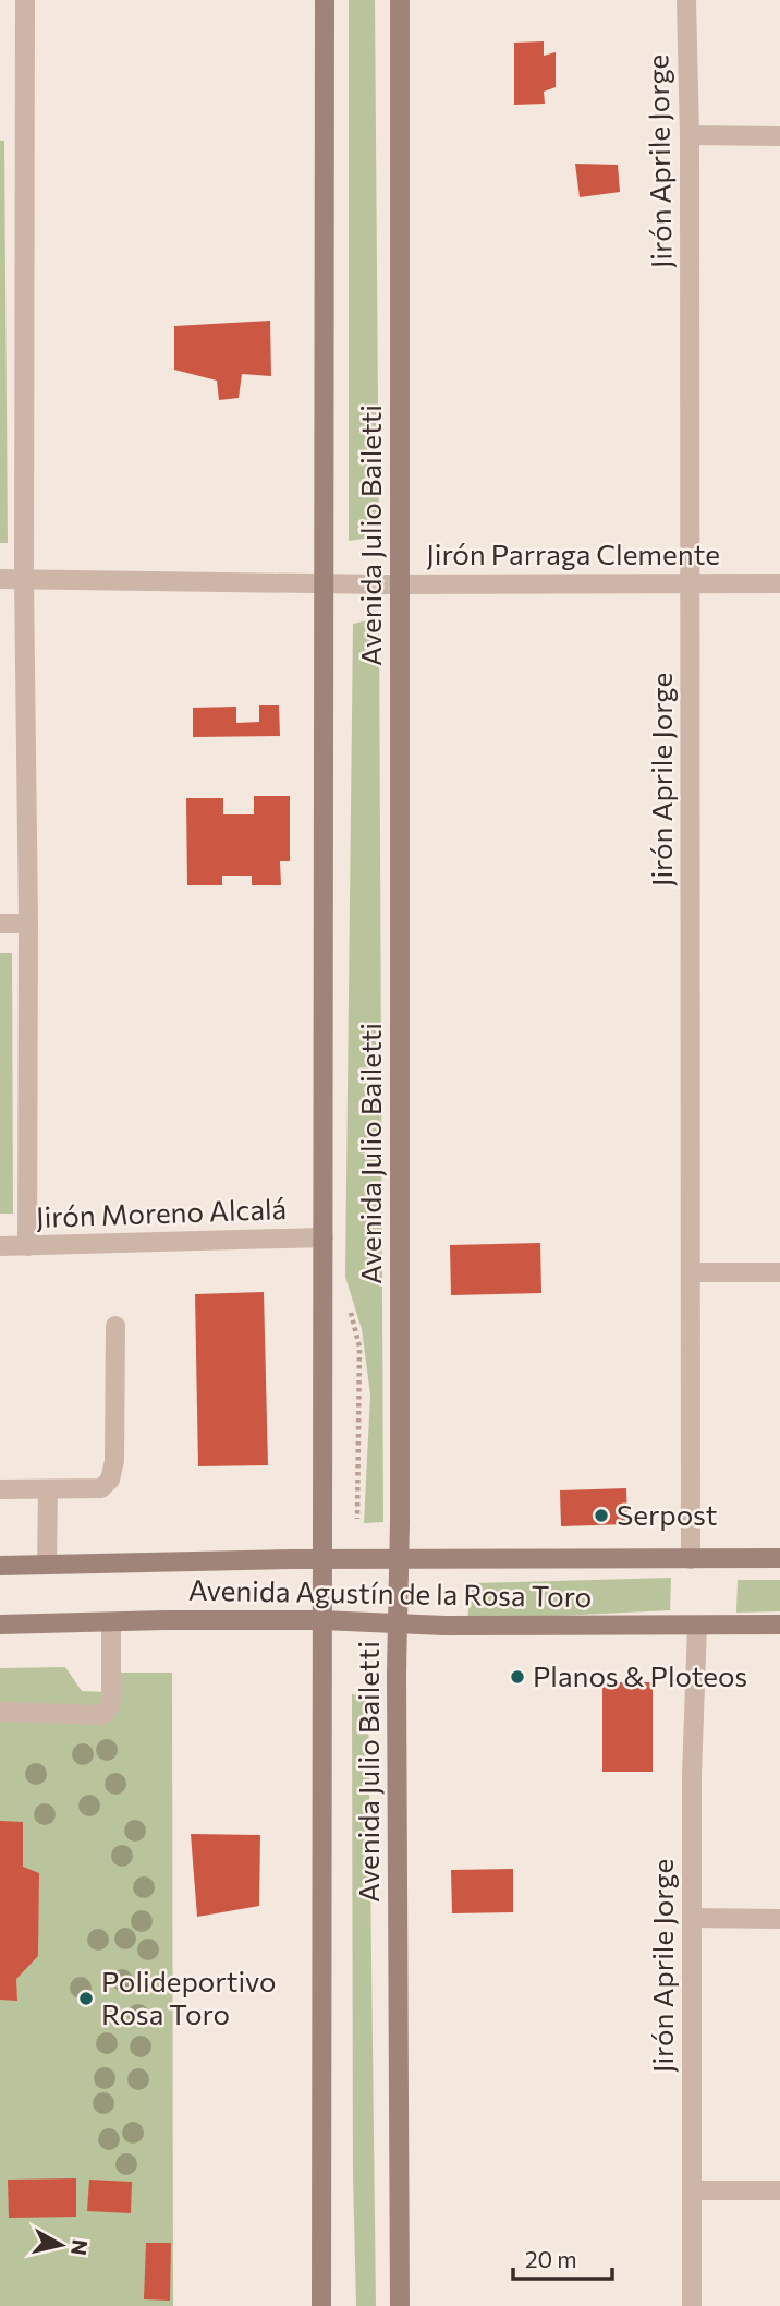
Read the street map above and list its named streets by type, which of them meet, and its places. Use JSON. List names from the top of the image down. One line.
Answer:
{"streets":{"street":["Jirón Aprile Jorge","Avenida Julio Bailetti","Jirón Parraga Clemente","Jirón Moreno Alcalá","Avenida Agustín de la Rosa Toro"]},"crossings":[["Jirón Aprile Jorge","Jirón Parraga Clemente"],["Jirón Aprile Jorge","Avenida Agustín de la Rosa Toro"],["Avenida Julio Bailetti","Jirón Parraga Clemente"],["Avenida Julio Bailetti","Jirón Moreno Alcalá"],["Avenida Julio Bailetti","Avenida Agustín de la Rosa Toro"]],"places":["Serpost","Planos & Ploteos","Polideportivo Rosa Toro"],"scale_bar":"20 m","north":"right"}
